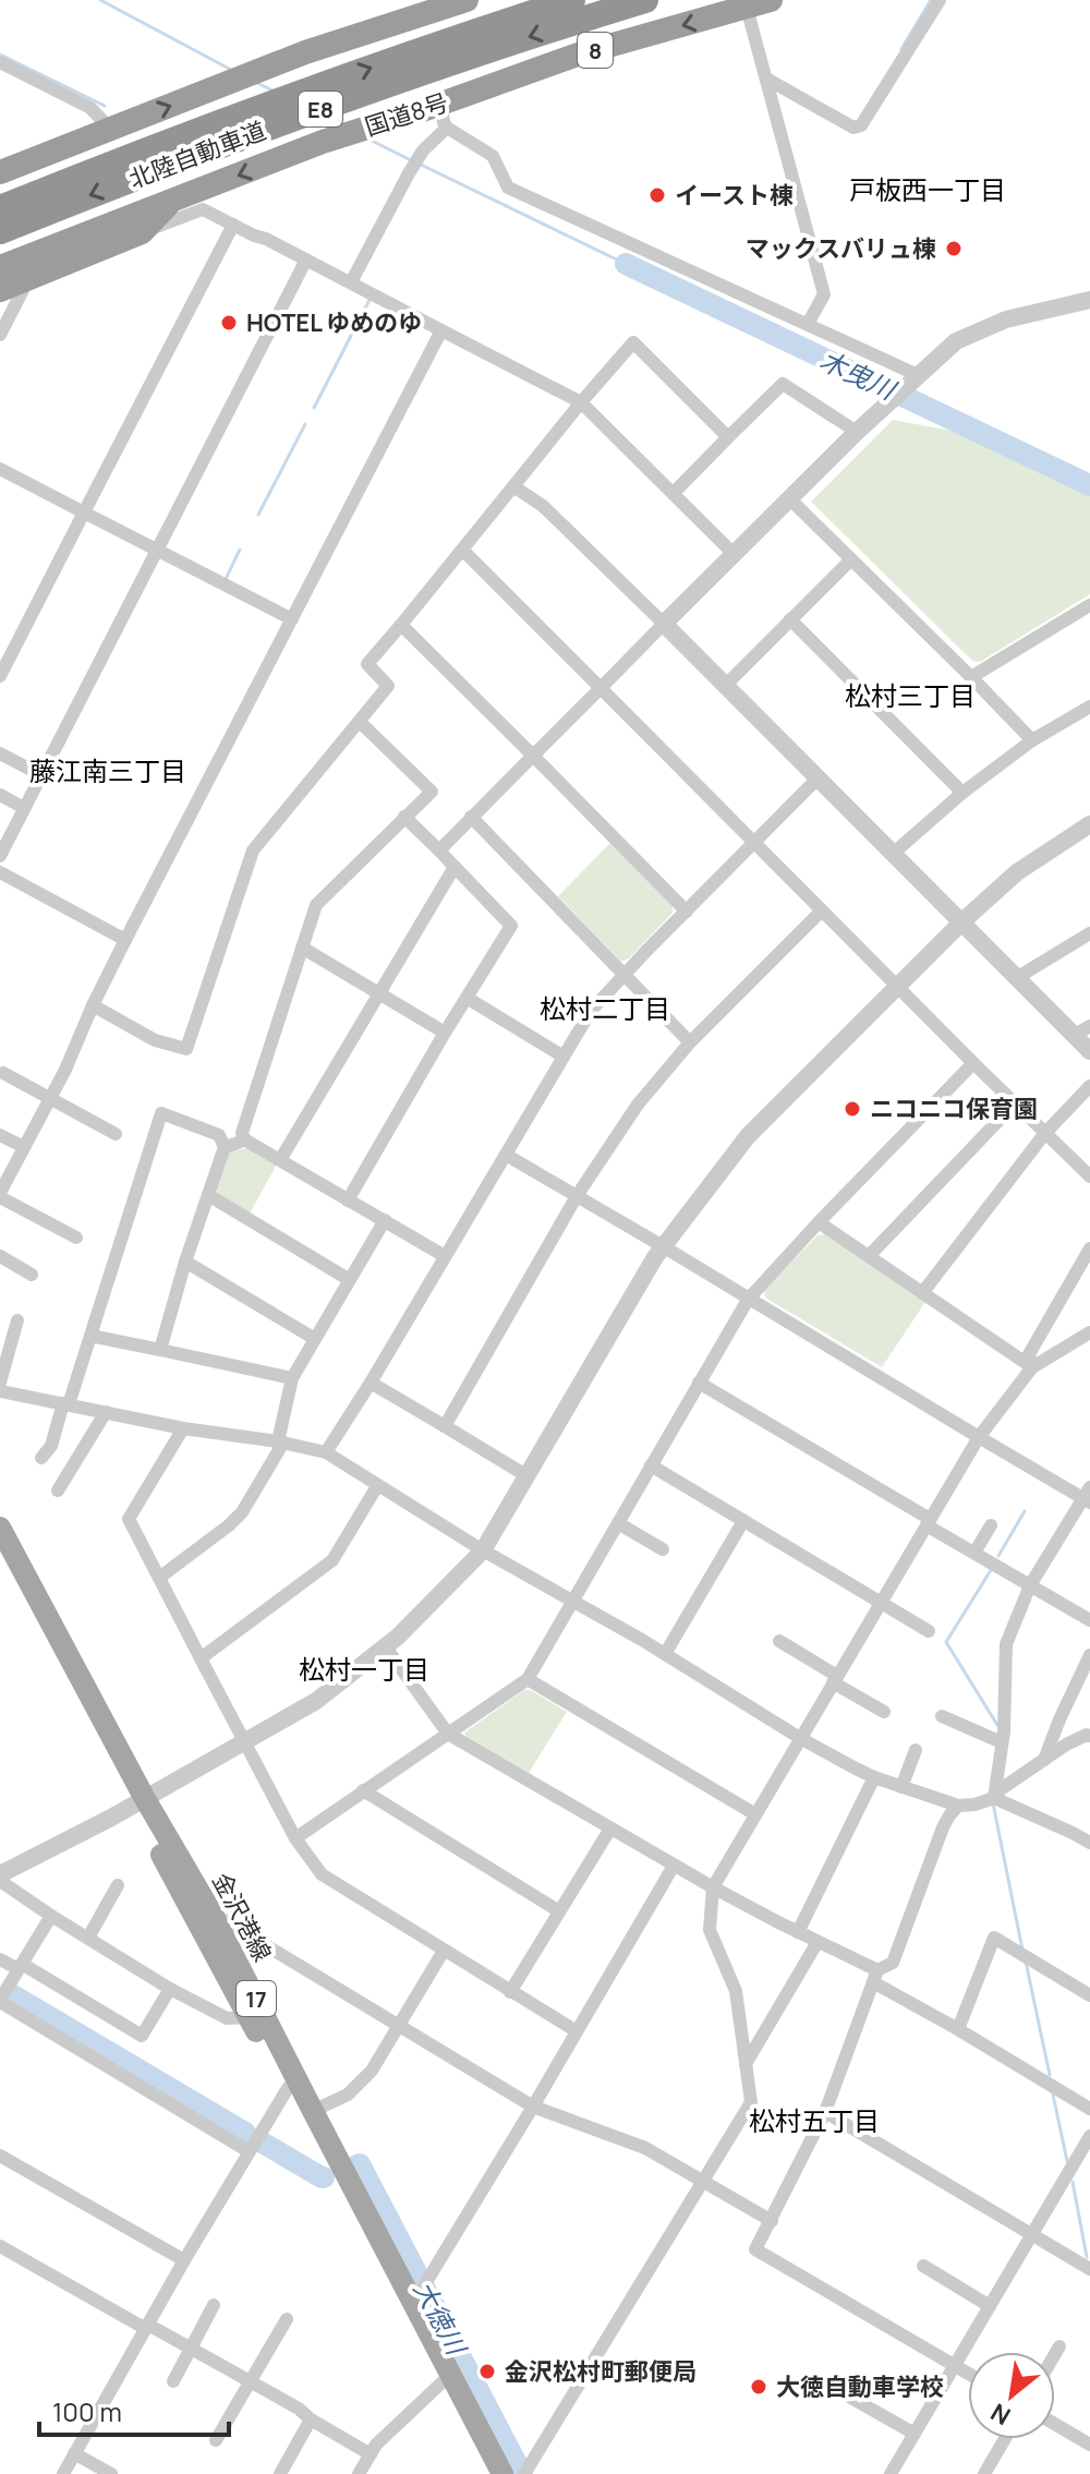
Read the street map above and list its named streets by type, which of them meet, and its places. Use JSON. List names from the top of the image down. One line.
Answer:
{"streets":{"highway":["8","E8","国道8号","北陸自動車道"],"main road":["金沢港線","17"]},"districts":["戸板西一丁目","松村三丁目","藤江南三丁目","松村二丁目","松村一丁目","松村五丁目"],"water":["木曳川","大徳川"],"places":["イースト棟","マックスバリュ棟","HOTEL ゆめのゆ","ニコニコ保育園","金沢松村町郵便局","大徳自動車学校"],"scale_bar":"100 m","north":"bottom left"}
